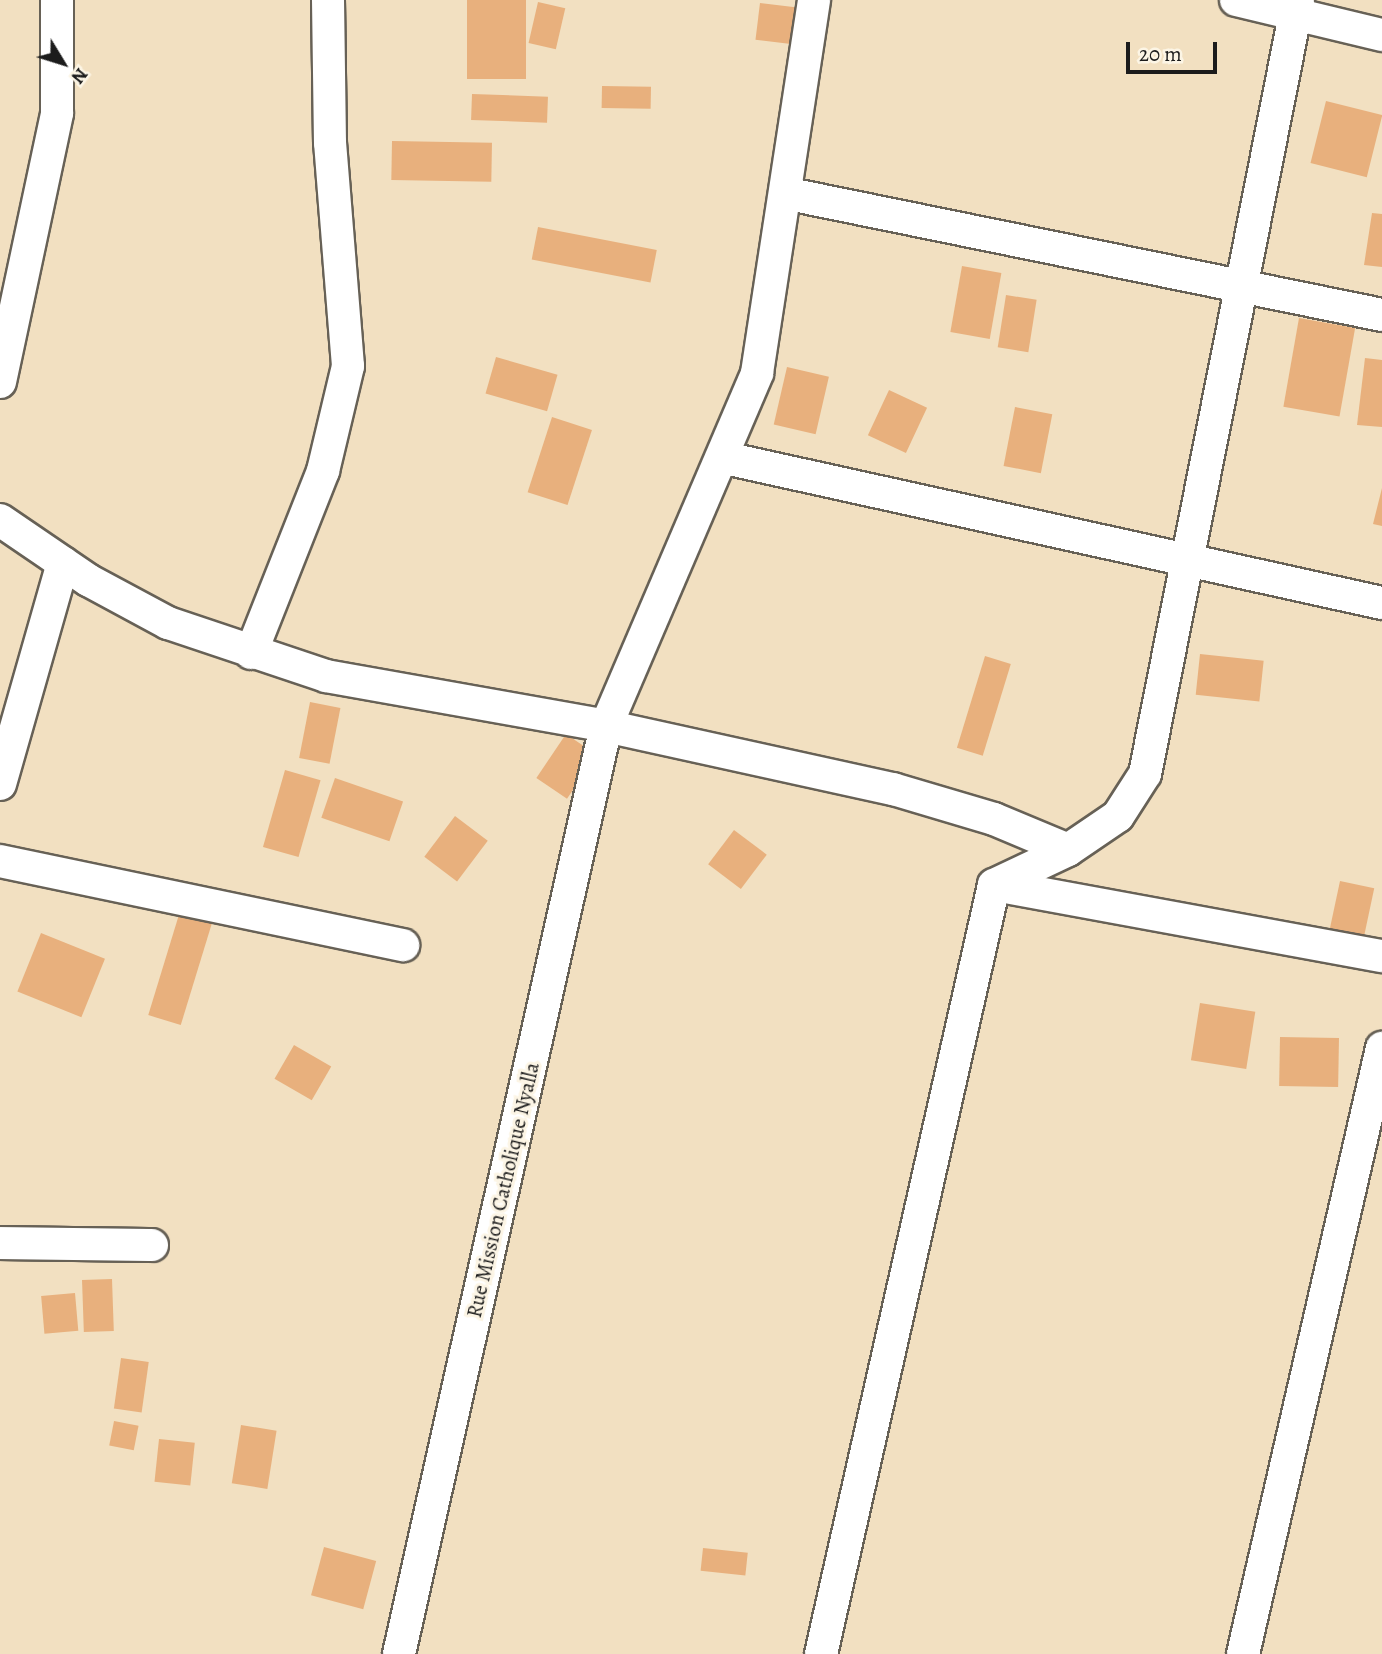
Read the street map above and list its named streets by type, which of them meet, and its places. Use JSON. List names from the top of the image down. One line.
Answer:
{"streets":{"street":["Rue Mission Catholique Nyalla"]},"scale_bar":"20 m","north":"bottom right"}
